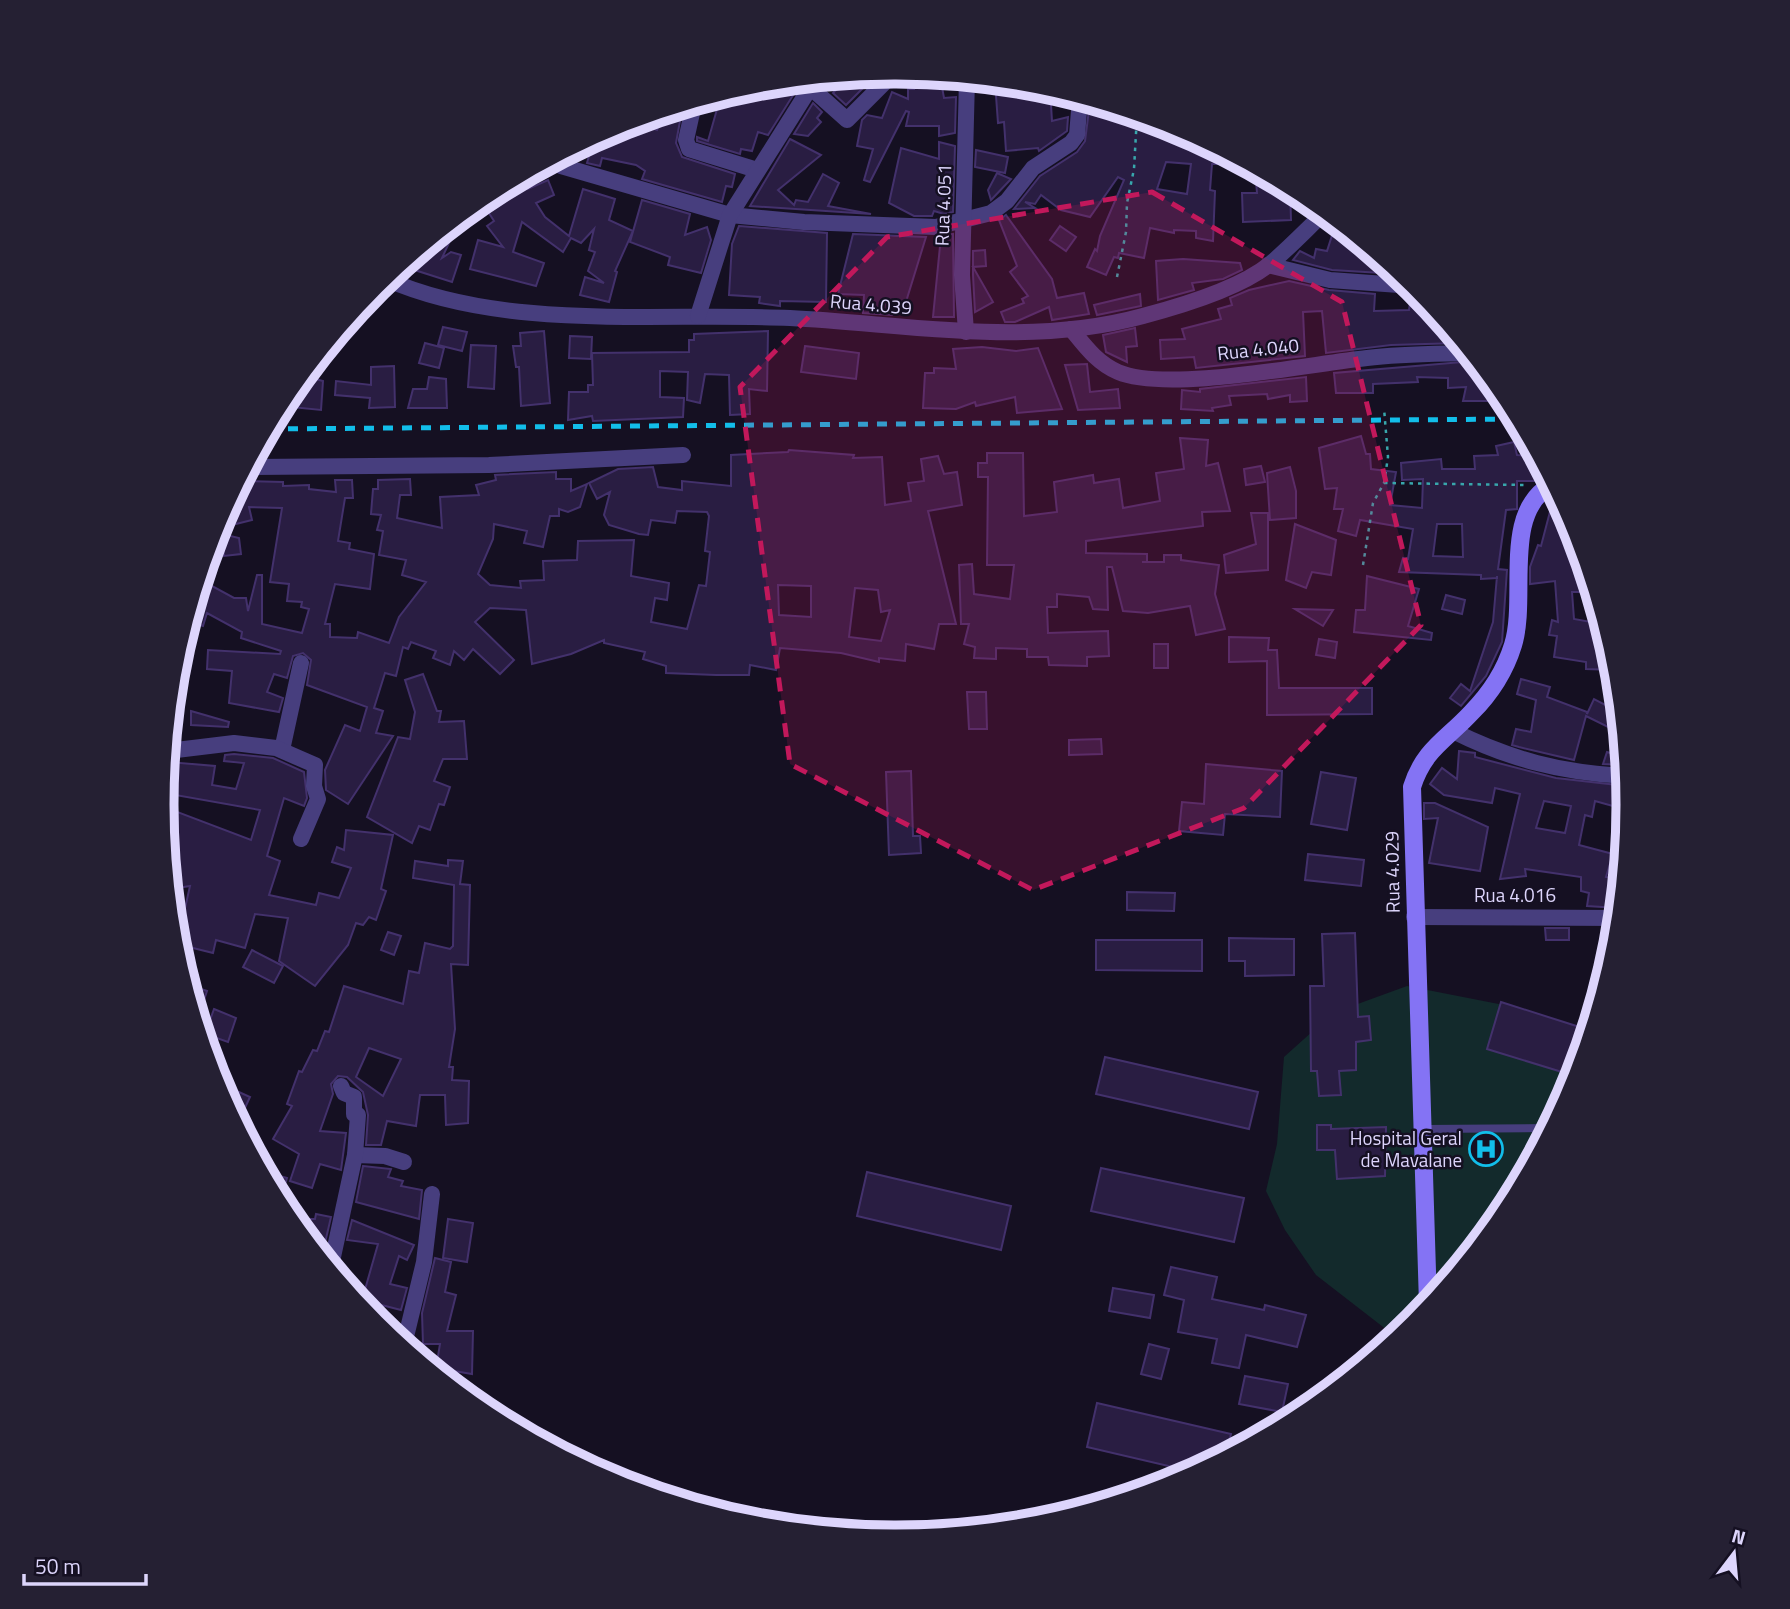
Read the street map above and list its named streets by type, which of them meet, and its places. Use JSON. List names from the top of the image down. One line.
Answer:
{"streets":{"street":["Rua 4.051","Rua 4.039","Rua 4.040","Rua 4.029","Rua 4.016"]},"crossings":[["Rua 4.051","Rua 4.039"],["Rua 4.039","Rua 4.040"],["Rua 4.029","Rua 4.016"]],"places":{"hospital":["Hospital Geral de Mavalane"]},"scale_bar":"50 m","north":"top"}
